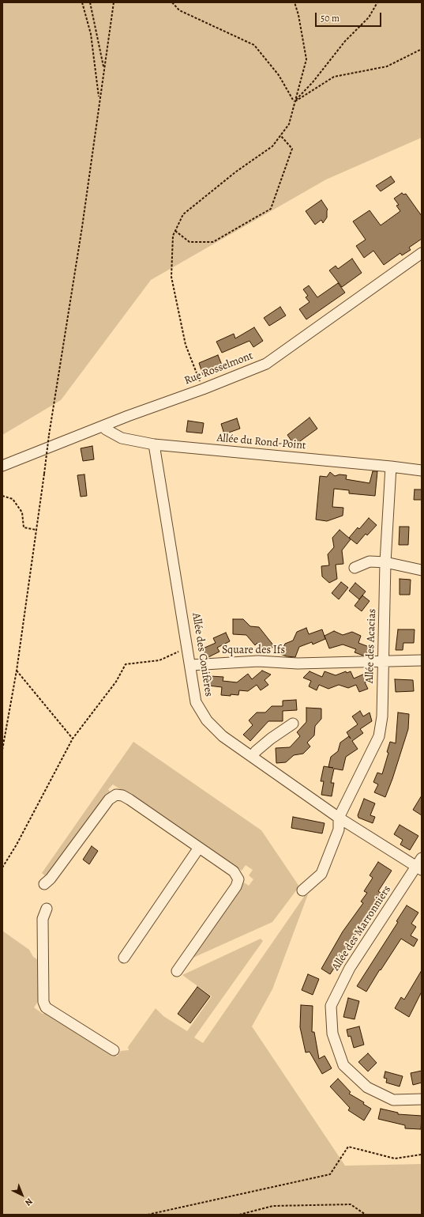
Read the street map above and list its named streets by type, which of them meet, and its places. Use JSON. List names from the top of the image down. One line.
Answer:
{"streets":{"street":["Rue Rosselmont","Allée du Rond-Point","Allée des Acacias","Square des Ifs","Allée des Conifères","Allée des Marronniers"]},"crossings":[["Rue Rosselmont","Allée du Rond-Point"],["Allée du Rond-Point","Allée des Acacias"],["Allée du Rond-Point","Allée des Conifères"],["Allée des Acacias","Square des Ifs"],["Allée des Acacias","Allée des Conifères"],["Square des Ifs","Allée des Conifères"],["Allée des Conifères","Allée des Marronniers"]],"scale_bar":"50 m","north":"bottom right"}
